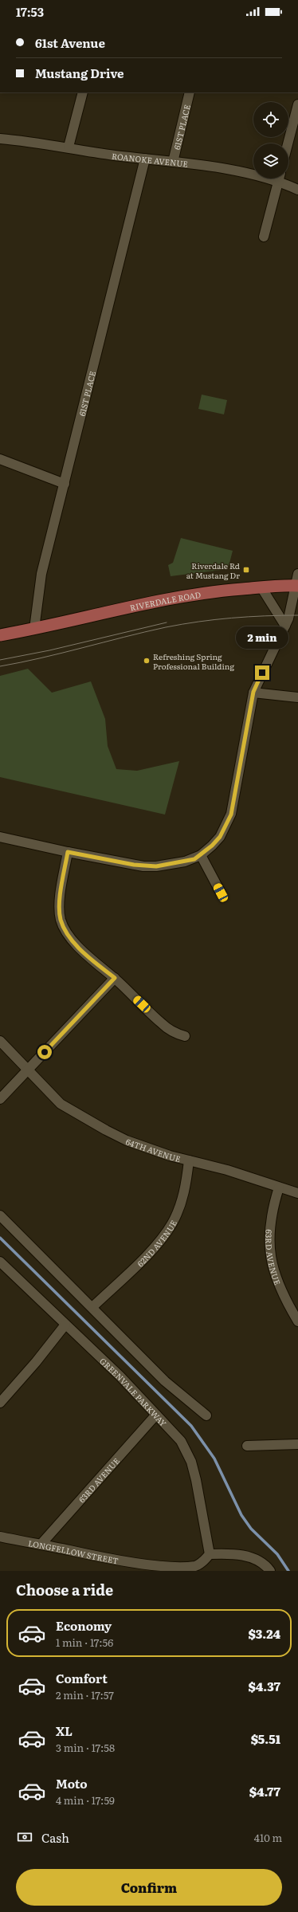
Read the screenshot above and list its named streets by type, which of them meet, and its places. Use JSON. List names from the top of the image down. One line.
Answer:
{"streets":{"main road":["RIVERDALE ROAD"],"street":["61ST PLACE","ROANOKE AVENUE","64TH AVENUE","62ND AVENUE","63RD AVENUE","GREENVALE PARKWAY","LONGFELLOW STREET"]},"crossings":[["61ST PLACE","ROANOKE AVENUE"],["61ST PLACE","RIVERDALE ROAD"],["64TH AVENUE","62ND AVENUE"],["64TH AVENUE","63RD AVENUE"],["63RD AVENUE","GREENVALE PARKWAY"],["63RD AVENUE","LONGFELLOW STREET"],["GREENVALE PARKWAY","LONGFELLOW STREET"]],"places":{"transit":["Riverdale Rd at Mustang Dr"],"other":["Refreshing Spring Professional Building"]},"page":{"status":"17:53","banner":["61st Avenue","Mustang Drive"],"bubble":"2 min","heading":"Choose a ride","list":[{"name":"Economy","note":"1 min · 17:56","value":"$3.24"},{"name":"Comfort","note":"2 min · 17:57","value":"$4.37"},{"name":"XL","note":"3 min · 17:58","value":"$5.51"},{"name":"Moto","note":"4 min · 17:59","value":"$4.77"}],"pay":["Cash","410 m"],"buttons":"Confirm"}}
